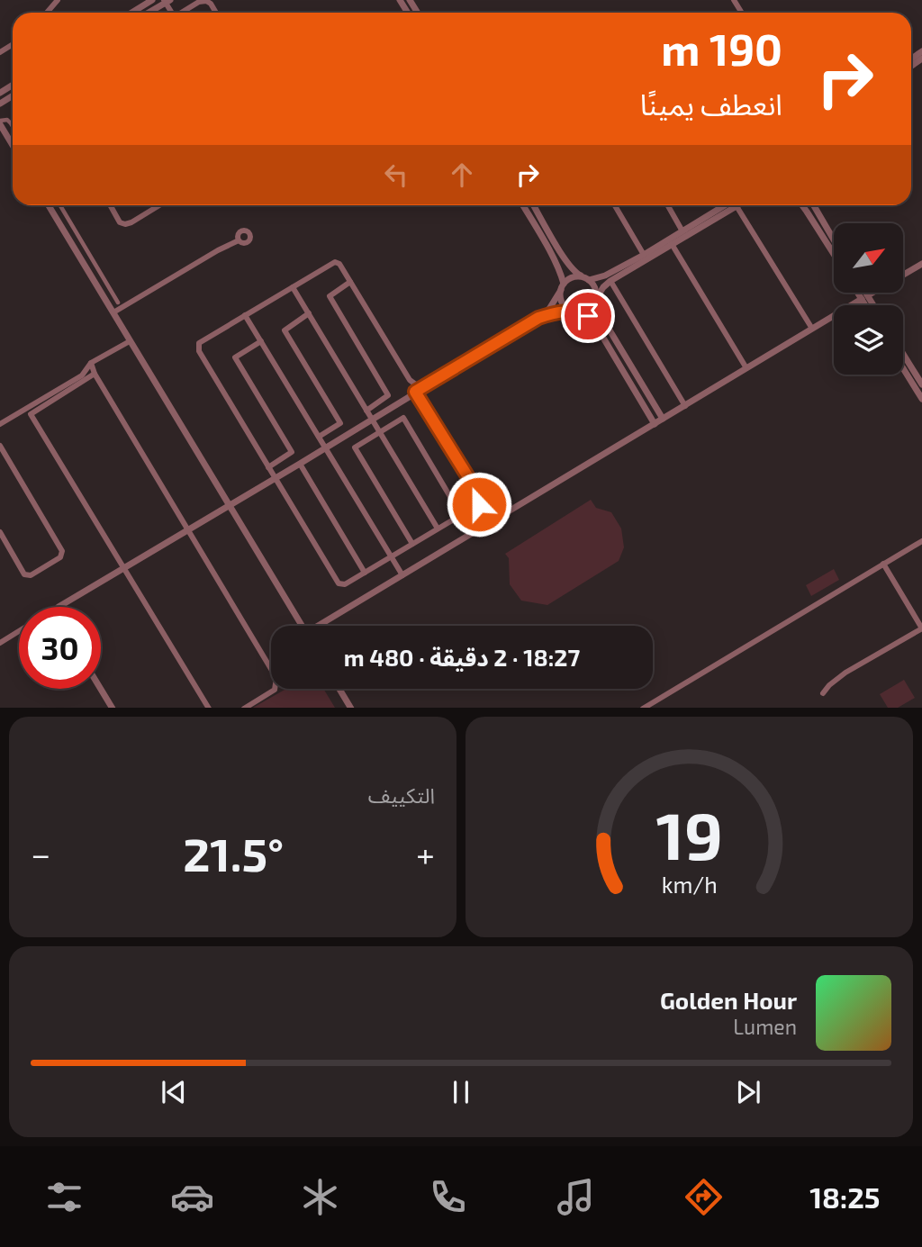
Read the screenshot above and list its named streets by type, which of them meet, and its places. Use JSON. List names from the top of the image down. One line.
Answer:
{"north":"top right","page":{"turn":["190 m","انعطف يمينًا"],"limit":"30","trip":"18:27 · 2 دقيقة · 480 m","tile":"التكييف","heat":["−","21.5°","+"],"song":["Golden Hour","Lumen"],"tabs":"18:25","gauge":["19","km/h"]}}
